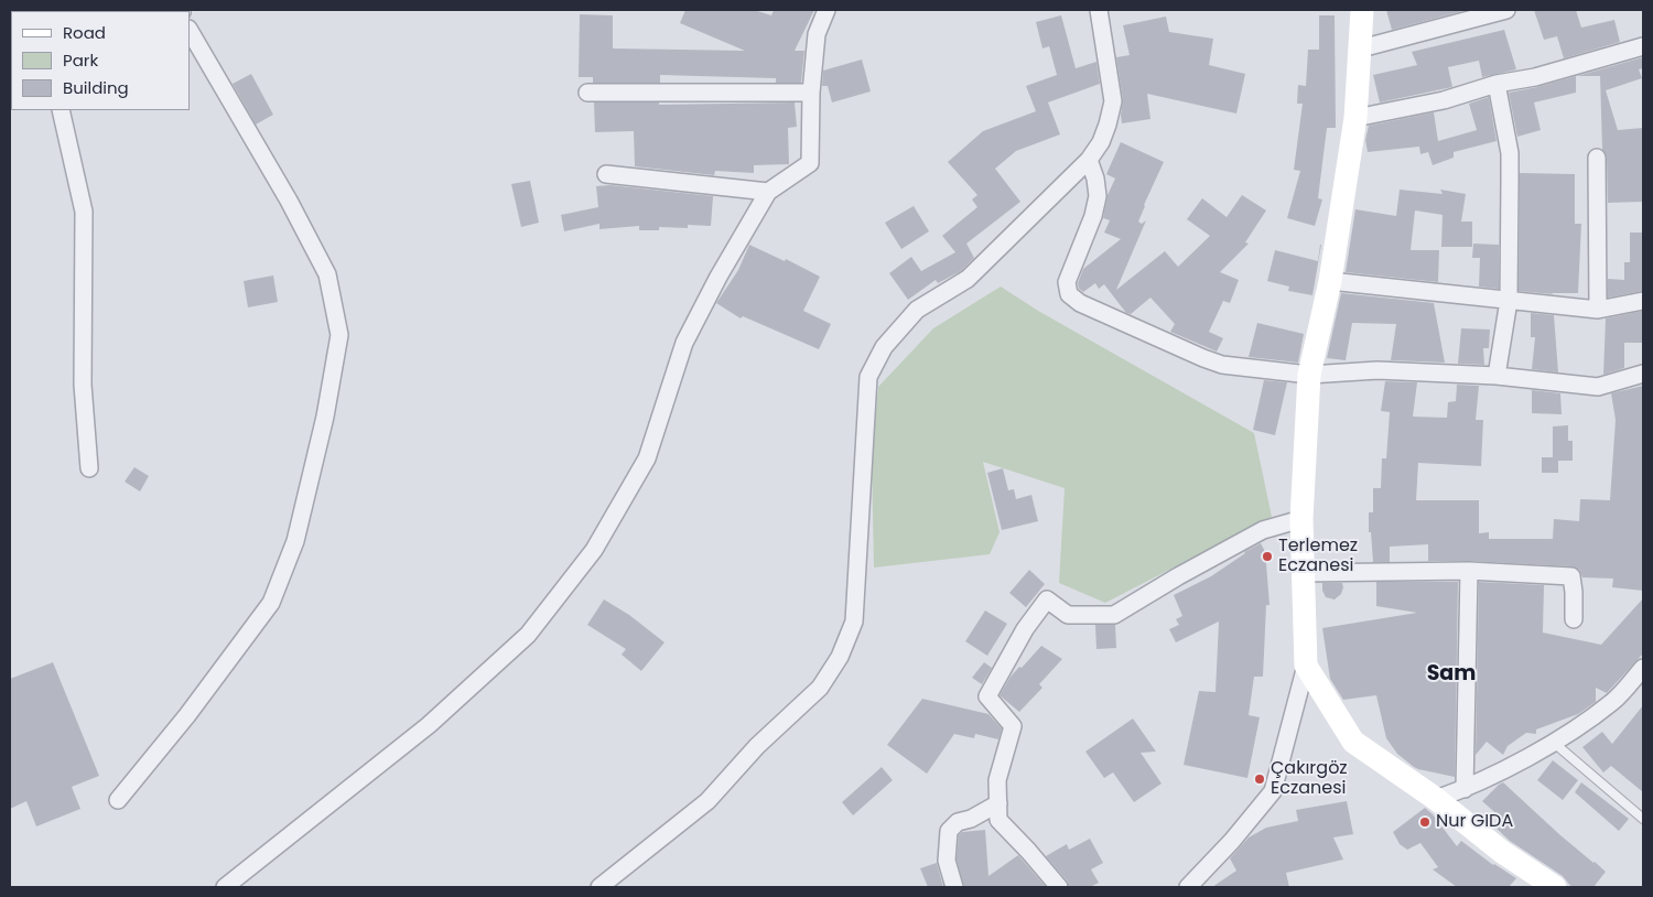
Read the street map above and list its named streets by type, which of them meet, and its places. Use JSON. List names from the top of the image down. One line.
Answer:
{"districts":["Sam"],"places":["Terlemez Eczanesi","Çakırgöz Eczanesi","Nur GIDA"],"legend":["Road","Park","Building"]}
